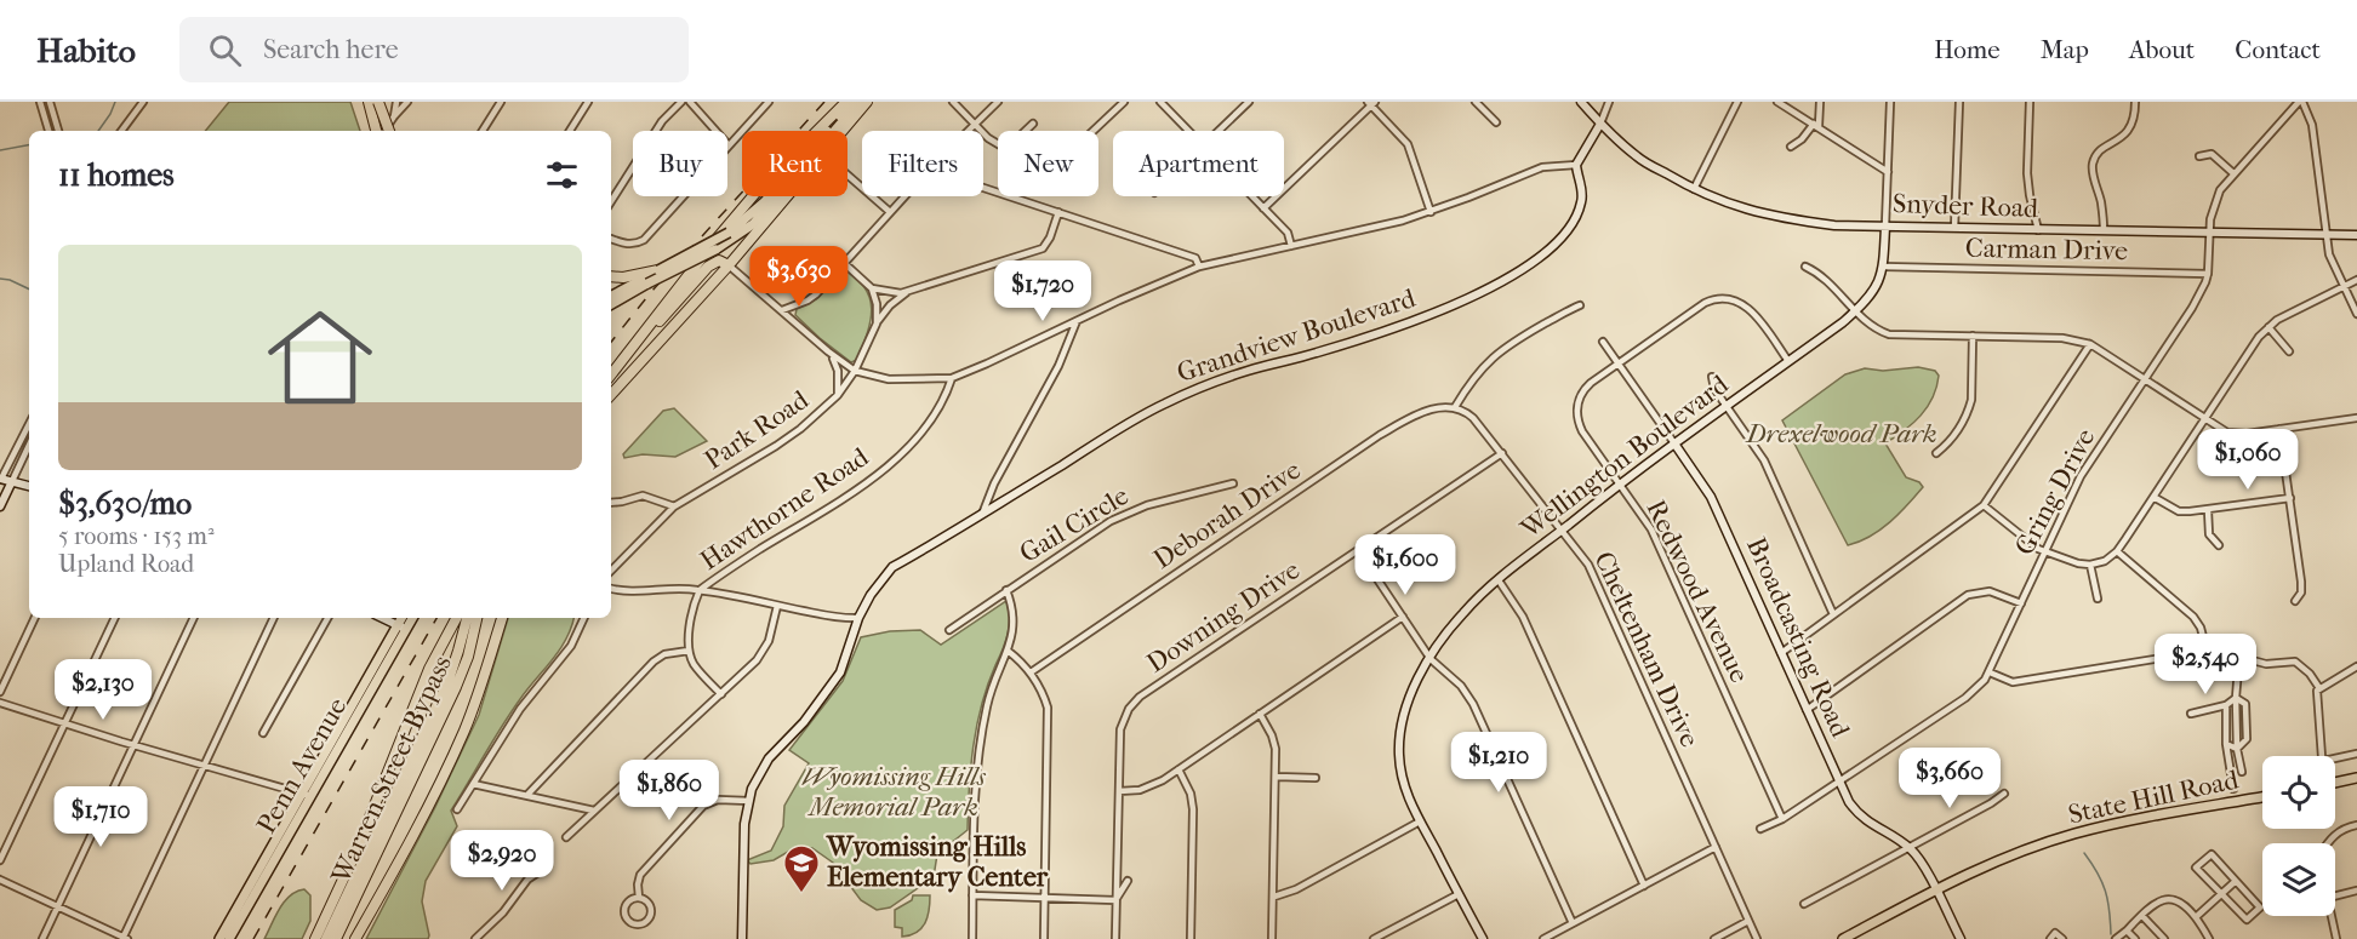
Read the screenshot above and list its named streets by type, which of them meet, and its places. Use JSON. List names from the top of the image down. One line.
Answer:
{"streets":{"highway":["Warren Street Bypass"],"main road":["Penn Avenue","State Hill Road"],"street":["Snyder Road","Carman Drive","Grandview Boulevard","Park Road","Wellington Boulevard","Gring Drive","Hawthorne Road","Deborah Drive","Gail Circle","Redwood Avenue","Downing Drive","Broadcasting Road","Cheltenham Drive"]},"crossings":[["Snyder Road","Wellington Boulevard"],["Snyder Road","Gring Drive"],["Carman Drive","Wellington Boulevard"],["Carman Drive","Gring Drive"],["Wellington Boulevard","Redwood Avenue"],["Wellington Boulevard","Broadcasting Road"],["Wellington Boulevard","Cheltenham Drive"],["Gring Drive","Redwood Avenue"],["Gring Drive","Broadcasting Road"],["Deborah Drive","Cheltenham Drive"],["Redwood Avenue","Broadcasting Road"],["Downing Drive","Cheltenham Drive"],["Broadcasting Road","State Hill Road"]],"parks":["Drexelwood Park","Wyomissing Hills Memorial Park"],"places":{"school or university":["Wyomissing Hills Elementary Center"]},"page":{"header":"Habito","search":"Search here","nav":["Home","Map","About","Contact"],"chip":["Buy","Rent","Filters","New","Apartment"],"heading":"11 homes","list":[{"name":"$3,630/mo","note":"5 rooms · 153 m² · Upland Road"}],"price":["$3,630","$1,720","$1,060","$1,600","$2,540","$2,130","$1,210","$3,660","$1,860","$1,710","$2,920"]}}
